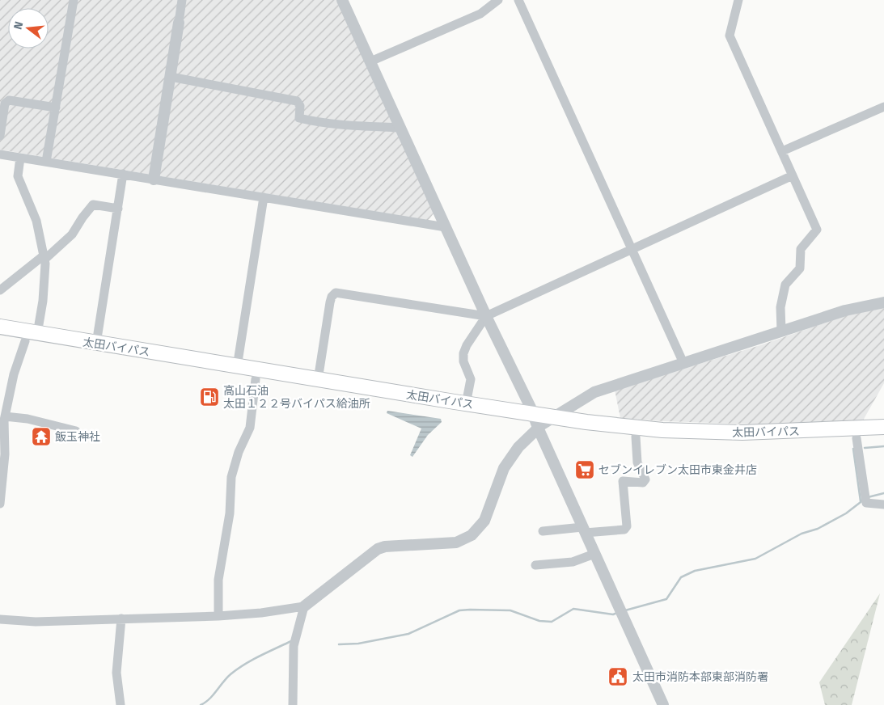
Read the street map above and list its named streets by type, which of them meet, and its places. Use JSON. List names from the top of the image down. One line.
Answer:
{"streets":{"highway":["太田バイパス"]},"places":{"fuel station":["高山石油 太田１２２号バイパス給油所"],"temple":["飯玉神社"],"supermarket":["セブンイレブン太田市東金井店"],"public building":["太田市消防本部東部消防署"]},"north":"left"}
